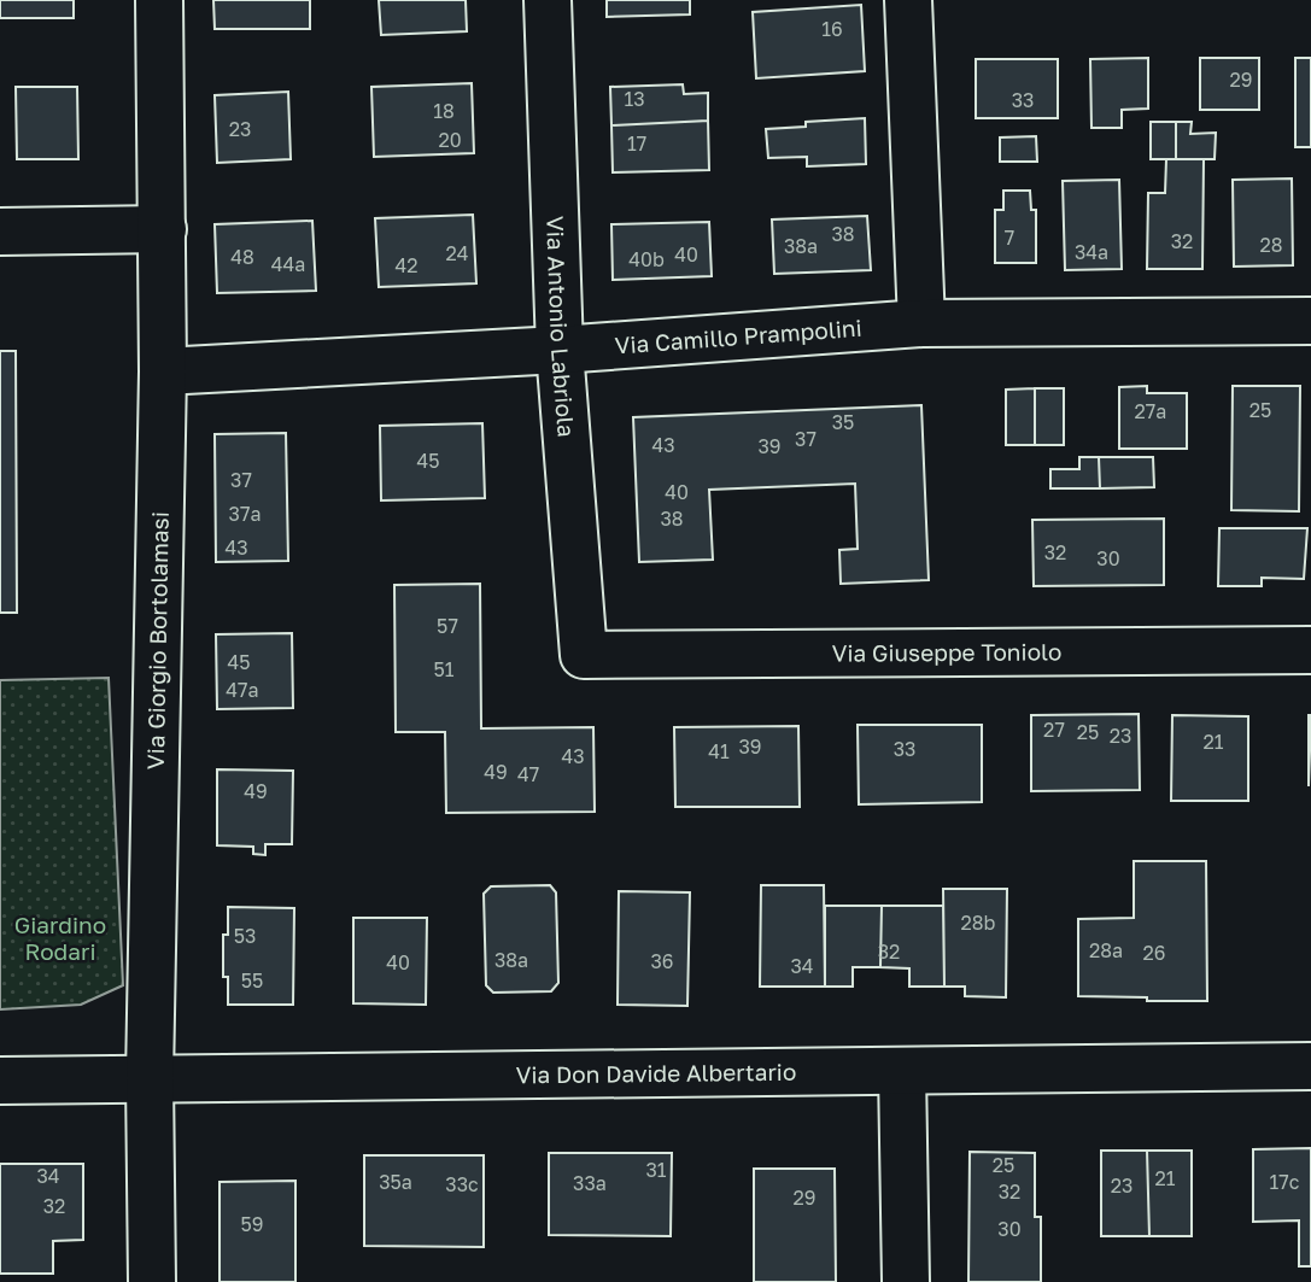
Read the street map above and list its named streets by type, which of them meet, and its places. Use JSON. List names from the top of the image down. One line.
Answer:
{"streets":{"street":["Via Antonio Labriola","Via Camillo Prampolini","Via Giorgio Bortolamasi","Via Giuseppe Toniolo","Via Don Davide Albertario"]},"crossings":[["Via Antonio Labriola","Via Camillo Prampolini"],["Via Antonio Labriola","Via Giuseppe Toniolo"],["Via Camillo Prampolini","Via Giorgio Bortolamasi"],["Via Giorgio Bortolamasi","Via Don Davide Albertario"]],"parks":["Giardino Rodari"],"house_numbers":["16","29","13","33","18","23","20","17","38","7","32","28","38a","34a","24","40","48","40b","44a","42","25","27a","35","37","43","39","45","37","40","37a","38","43","32","30","57","45","51","47a","27","25","23","21","39","33","41","43","49","47","49","28b","53","28a","32","26","38a","36","40","34","55","25","31","34","21","35a","17c","33a","33c","23","32","29","32","59","30"]}
